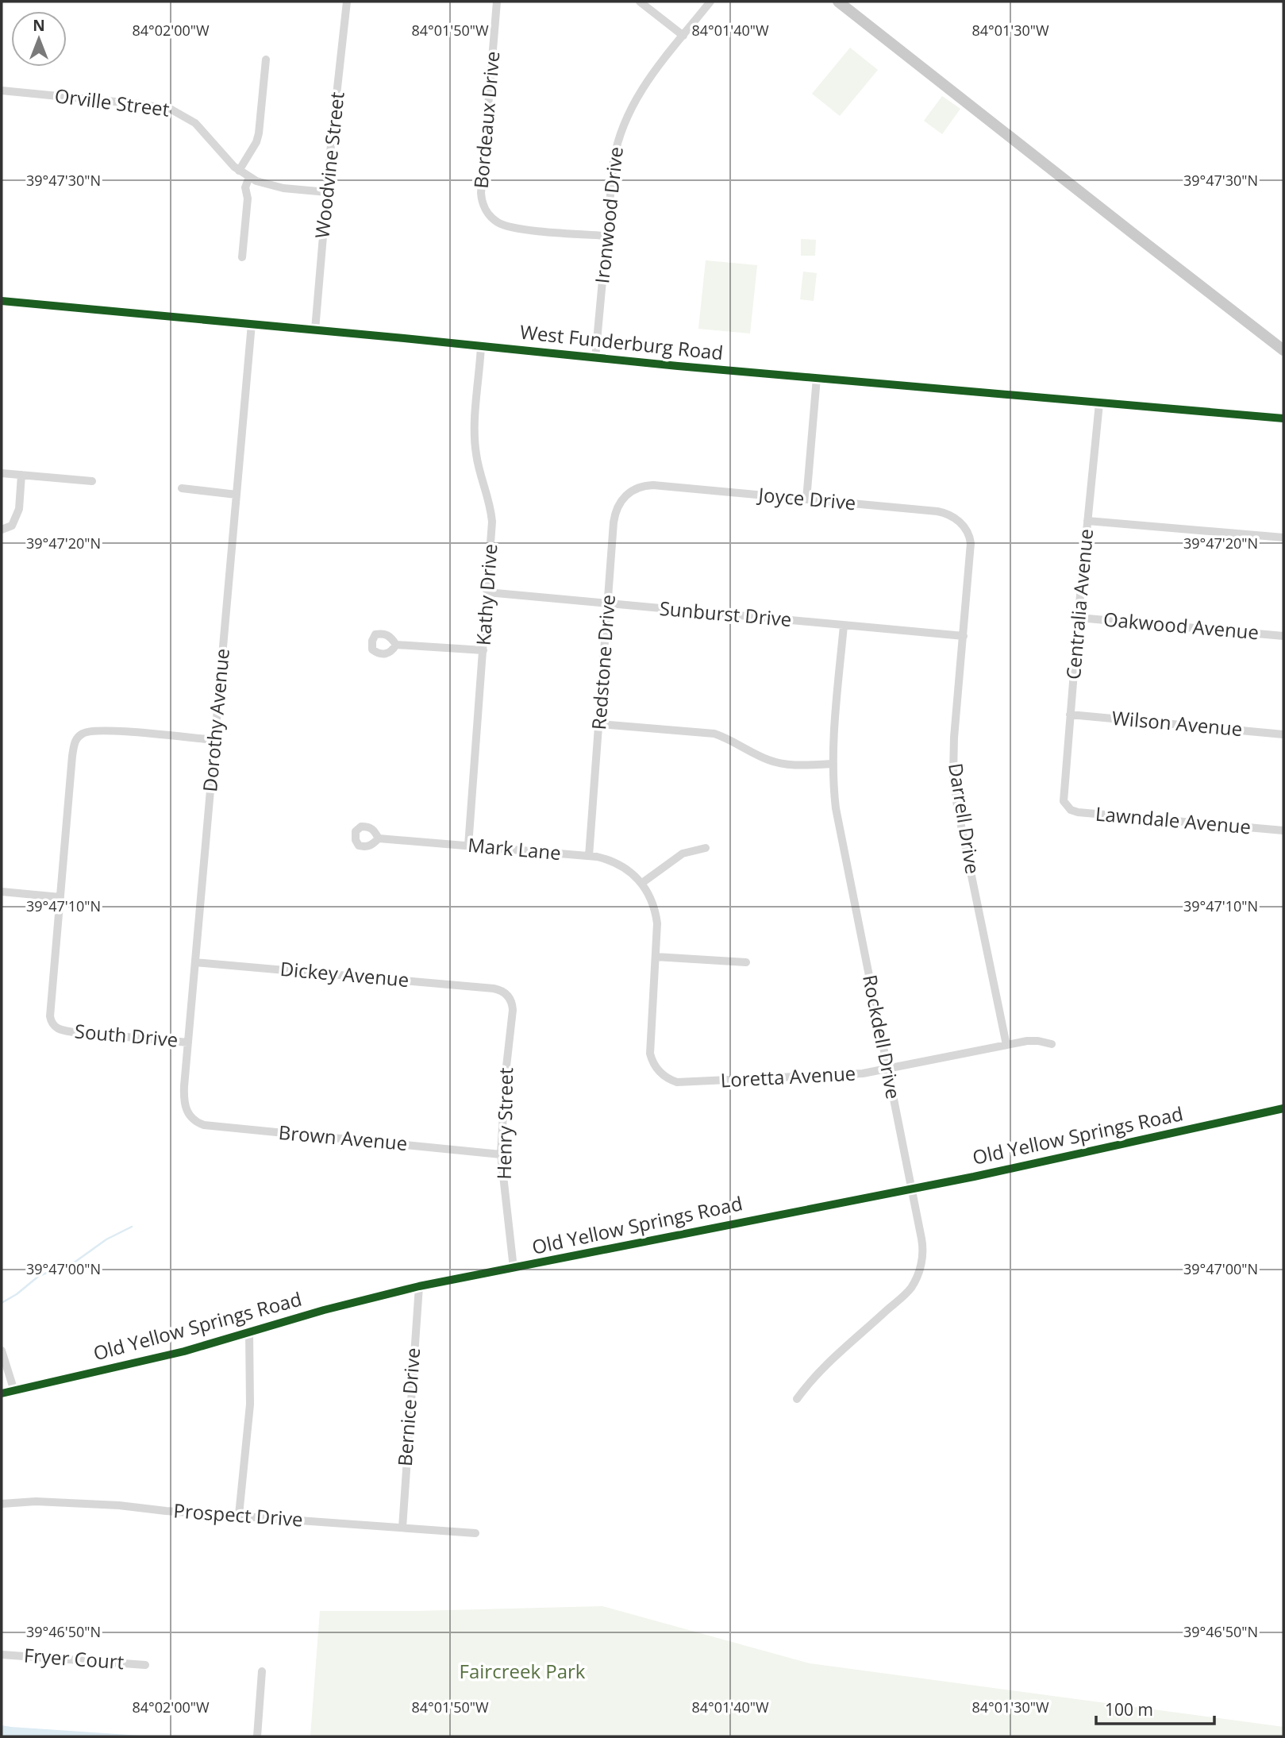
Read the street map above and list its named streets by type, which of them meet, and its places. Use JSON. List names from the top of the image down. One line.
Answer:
{"streets":{"street":["Orville Street","Bordeaux Drive","Woodvine Street","Ironwood Drive","West Funderburg Road","Joyce Drive","Kathy Drive","Centralia Avenue","Sunburst Drive","Oakwood Avenue","Redstone Drive","Dorothy Avenue","Wilson Avenue","Darrell Drive","Lawndale Avenue","Mark Lane","Dickey Avenue","South Drive","Rockdell Drive","Loretta Avenue","Henry Street","Old Yellow Springs Road","Brown Avenue","Bernice Drive","Prospect Drive","Fryer Court"]},"crossings":[["Orville Street","Woodvine Street"],["Bordeaux Drive","Ironwood Drive"],["Woodvine Street","West Funderburg Road"],["Ironwood Drive","West Funderburg Road"],["West Funderburg Road","Kathy Drive"],["West Funderburg Road","Centralia Avenue"],["West Funderburg Road","Dorothy Avenue"],["Joyce Drive","Redstone Drive"],["Joyce Drive","Darrell Drive"],["Kathy Drive","Sunburst Drive"],["Kathy Drive","Mark Lane"],["Centralia Avenue","Oakwood Avenue"],["Centralia Avenue","Wilson Avenue"],["Centralia Avenue","Lawndale Avenue"],["Sunburst Drive","Redstone Drive"],["Sunburst Drive","Darrell Drive"],["Sunburst Drive","Rockdell Drive"],["Redstone Drive","Mark Lane"],["Dorothy Avenue","Dickey Avenue"],["Dorothy Avenue","South Drive"],["Dorothy Avenue","Brown Avenue"],["Darrell Drive","Loretta Avenue"],["Dickey Avenue","Henry Street"],["Rockdell Drive","Loretta Avenue"],["Rockdell Drive","Old Yellow Springs Road"],["Henry Street","Old Yellow Springs Road"],["Henry Street","Brown Avenue"],["Old Yellow Springs Road","Bernice Drive"],["Bernice Drive","Prospect Drive"]],"parks":["Faircreek Park"],"scale_bar":"100 m","north":"top","coordinates":["84°02'00\"W","84°01'50\"W","84°01'40\"W","84°01'30\"W","39°47'30\"N","39°47'20\"N","39°47'10\"N","39°47'00\"N","39°46'50\"N"]}
